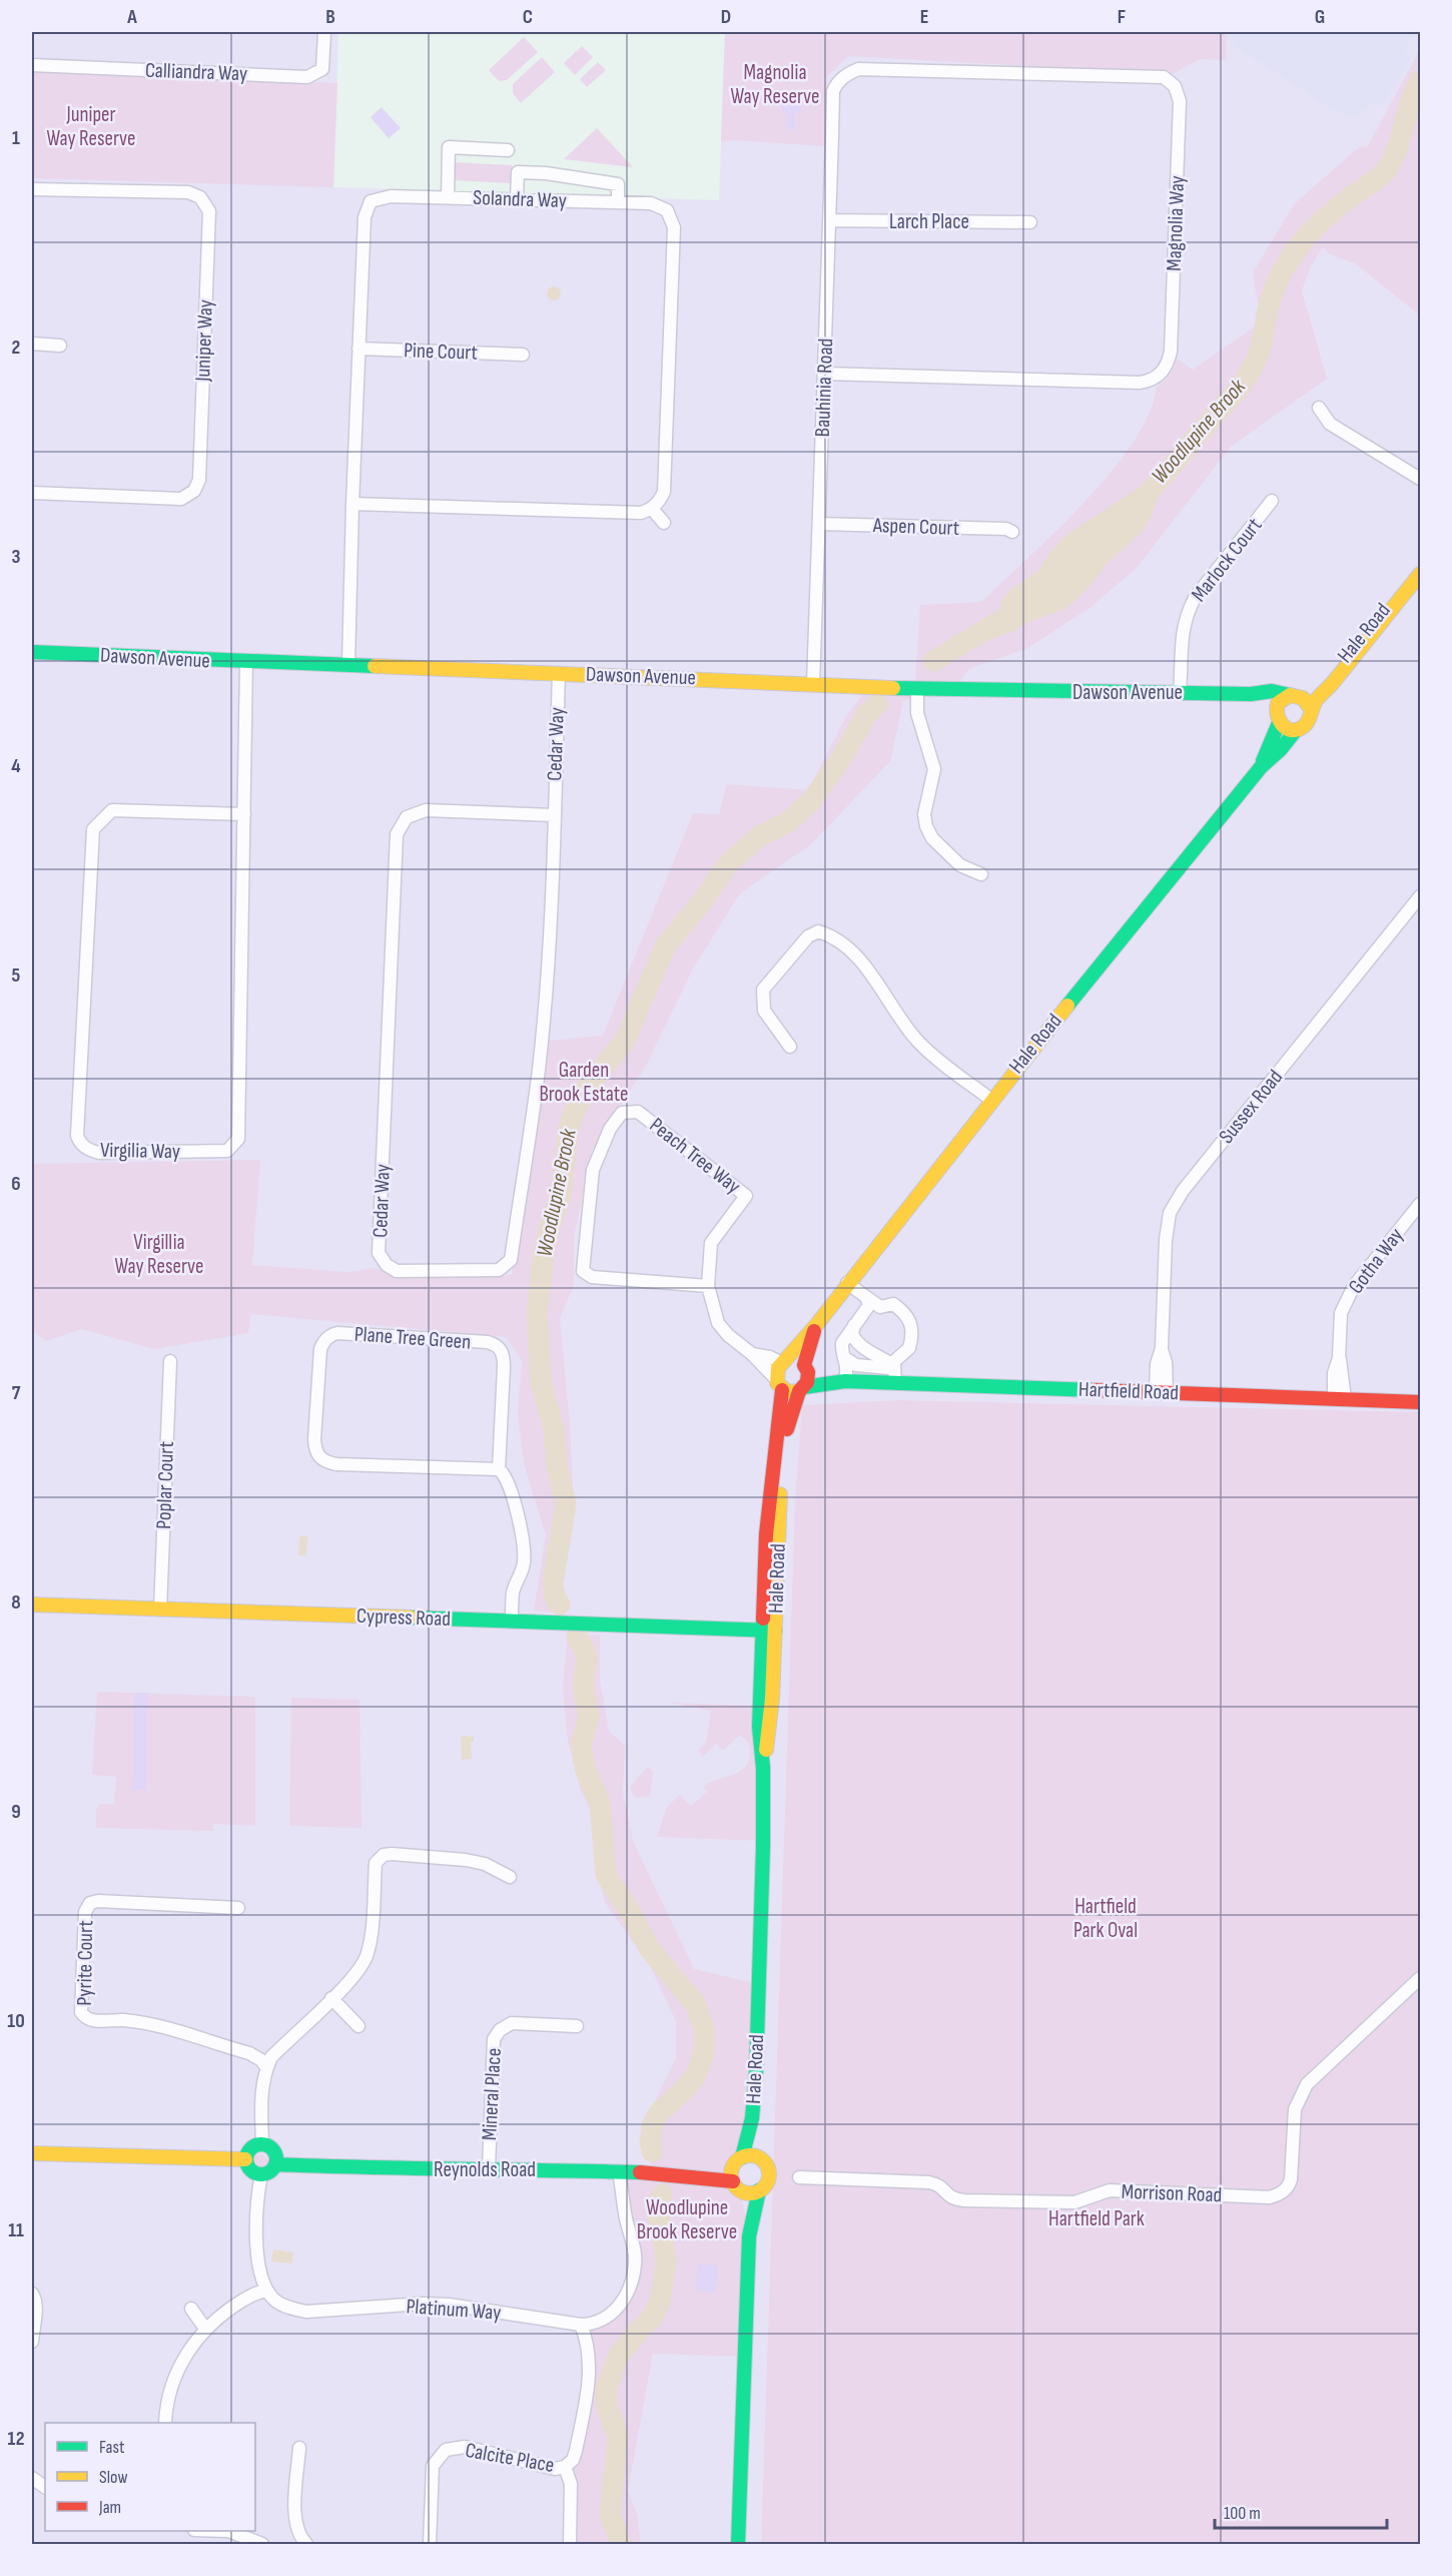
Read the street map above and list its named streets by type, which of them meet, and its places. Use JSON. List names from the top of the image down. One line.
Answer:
{"streets":{"main road":["Hale Road","Dawson Avenue","Hartfield Road","Cypress Road","Reynolds Road"],"street":["Calliandra Way","Solandra Way","Larch Place","Magnolia Way","Juniper Way","Pine Court","Bauhinia Road","Aspen Court","Marlock Court","Cedar Way","Sussex Road","Virgilia Way","Peach Tree Way","Gotha Way","Plane Tree Green","Poplar Court","Pyrite Court","Mineral Place","Morrison Road","Platinum Way","Calcite Place"]},"crossings":[["Solandra Way","Pine Court"],["Solandra Way","Dawson Avenue"],["Larch Place","Bauhinia Road"],["Magnolia Way","Bauhinia Road"],["Bauhinia Road","Aspen Court"],["Bauhinia Road","Dawson Avenue"],["Marlock Court","Dawson Avenue"],["Hale Road","Dawson Avenue"],["Hale Road","Peach Tree Way"],["Hale Road","Hartfield Road"],["Hale Road","Cypress Road"],["Hale Road","Reynolds Road"],["Dawson Avenue","Cedar Way"],["Dawson Avenue","Virgilia Way"],["Sussex Road","Hartfield Road"],["Peach Tree Way","Hartfield Road"],["Gotha Way","Hartfield Road"],["Poplar Court","Cypress Road"],["Mineral Place","Reynolds Road"],["Reynolds Road","Platinum Way"]],"water":["Woodlupine Brook"],"parks":["Magnolia Way Reserve","Juniper Way Reserve","Garden Brook Estate","Virgillia Way Reserve","Hartfield Park Oval","Woodlupine Brook Reserve","Hartfield Park"],"legend":["Fast","Slow","Jam"],"scale_bar":"100 m","grid":{"columns":["A","B","C","D","E","F","G"],"rows":["1","2","3","4","5","6","7","8","9","10","11","12"]}}
